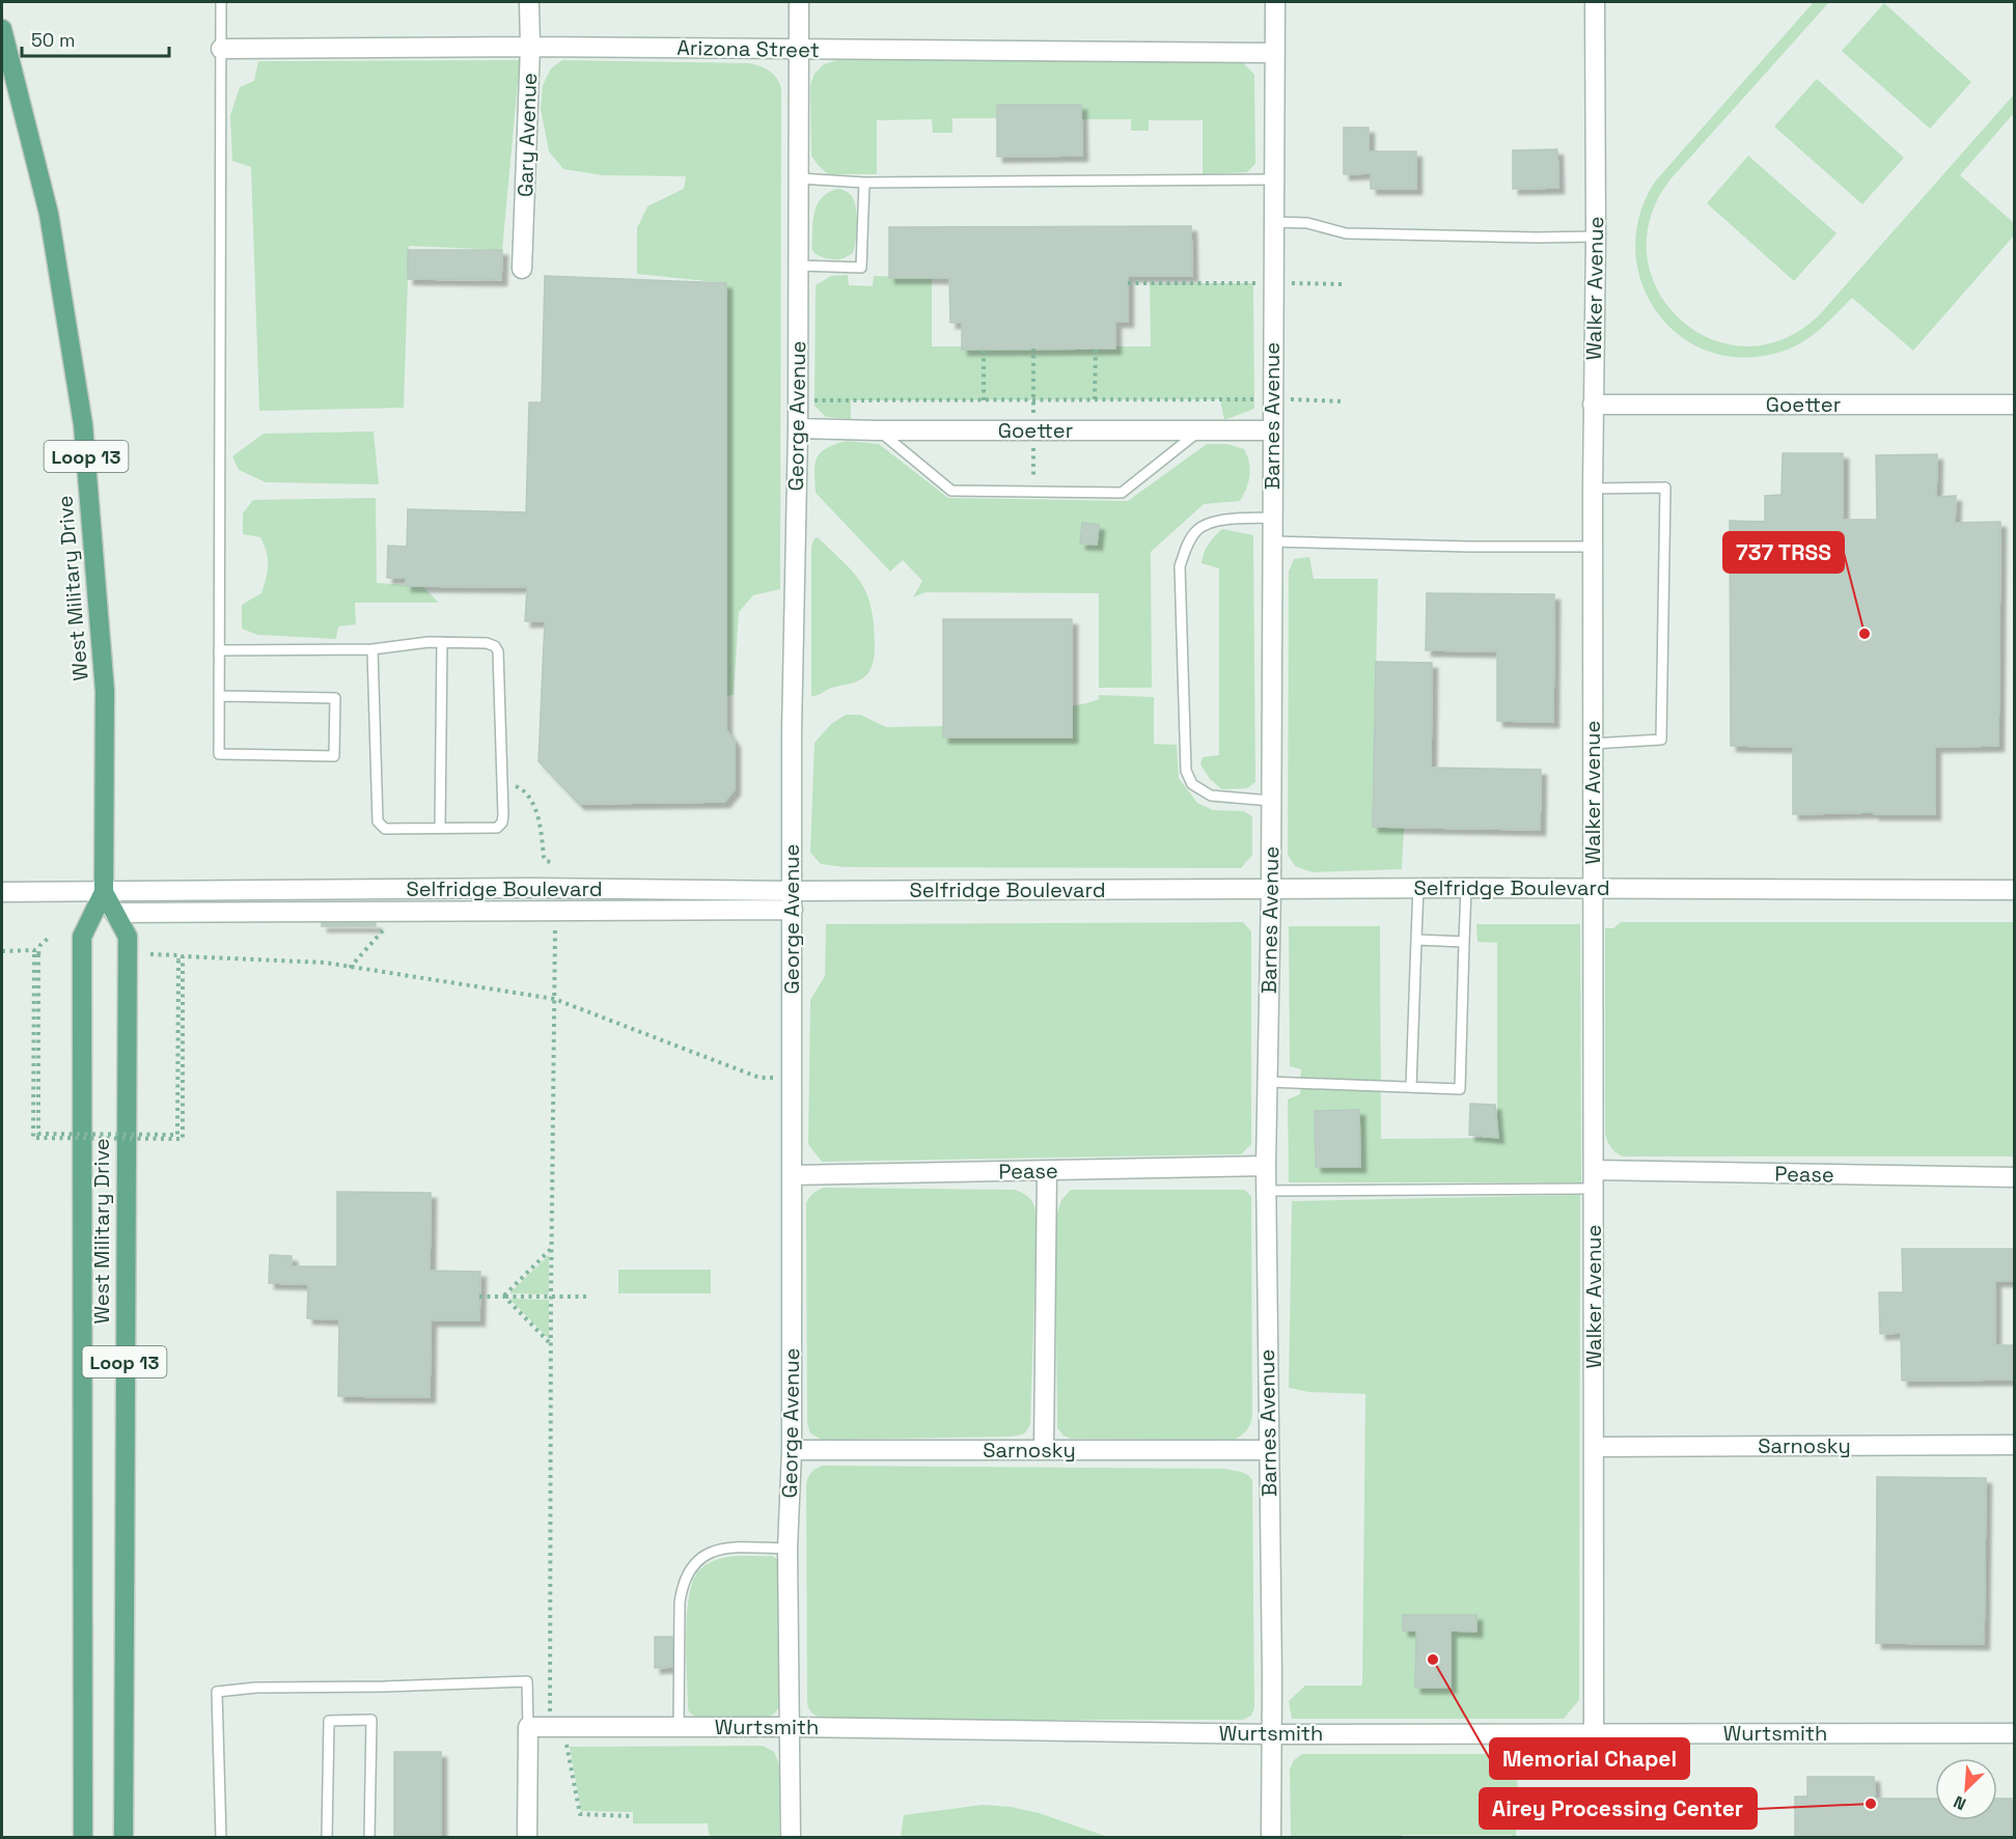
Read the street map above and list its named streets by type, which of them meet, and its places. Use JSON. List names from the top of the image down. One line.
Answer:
{"streets":{"main road":["Loop 13","West Military Drive"],"street":["Arizona Street","Gary Avenue","Walker Avenue","Goetter","George Avenue","Barnes Avenue","Selfridge Boulevard","Pease","Sarnosky","Wurtsmith"]},"crossings":[["Arizona Street","Gary Avenue"],["Arizona Street","George Avenue"],["Arizona Street","Barnes Avenue"],["Walker Avenue","Goetter"],["Walker Avenue","Selfridge Boulevard"],["Walker Avenue","Pease"],["Walker Avenue","Sarnosky"],["Walker Avenue","Wurtsmith"],["Goetter","George Avenue"],["Goetter","Barnes Avenue"],["George Avenue","Selfridge Boulevard"],["George Avenue","Pease"],["George Avenue","Sarnosky"],["George Avenue","Wurtsmith"],["Barnes Avenue","Selfridge Boulevard"],["Barnes Avenue","Pease"],["Barnes Avenue","Sarnosky"],["Barnes Avenue","Wurtsmith"],["West Military Drive","Selfridge Boulevard"]],"places":["737 TRSS","Memorial Chapel","Airey Processing Center"],"scale_bar":"50 m","north":"bottom left"}
